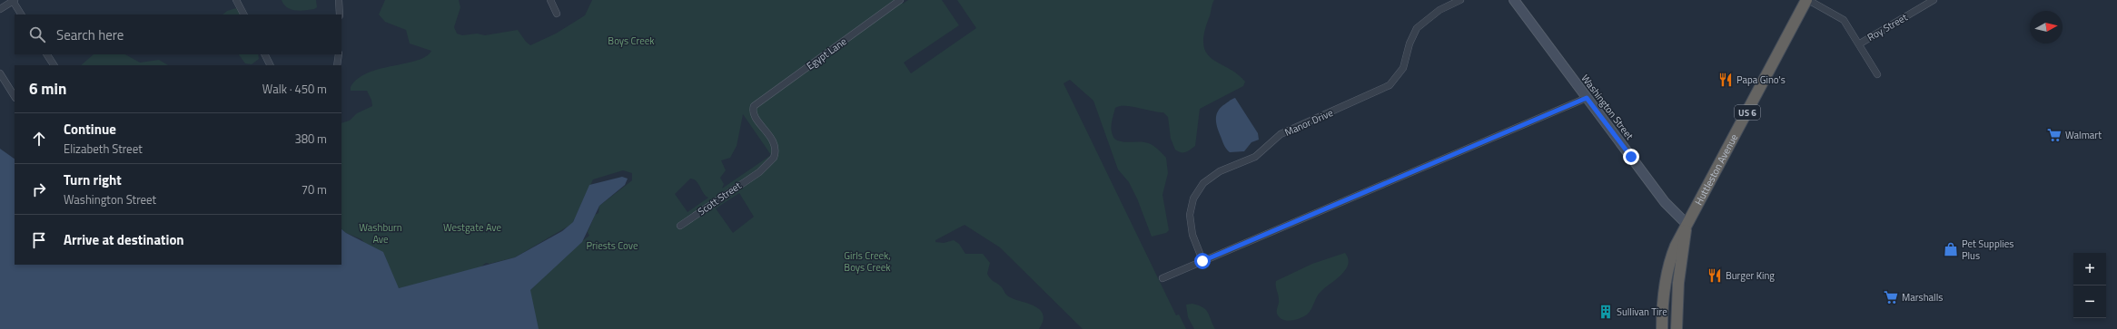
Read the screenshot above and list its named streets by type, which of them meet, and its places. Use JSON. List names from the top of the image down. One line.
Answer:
{"streets":{"highway":["US 6","Huttleston Avenue"],"main road":["Washington Street"],"street":["Roy Street","Egypt Lane","Manor Drive","Scott Street"]},"crossings":[["Egypt Lane","Scott Street"],["Washington Street","Huttleston Avenue"]],"parks":["Boys Creek","Washburn Ave","Westgate Ave","Priests Cove","Girls Creek, Boys Creek"],"places":{"restaurant":["Papa Gino's","Burger King"],"supermarket":["Walmart","Marshalls"],"shop":["Pet Supplies Plus"],"building":["Sullivan Tire"]},"north":"right","page":{"search":"Search here","heading":["6 min","Walk · 450 m"],"list":[["Continue","Elizabeth Street","380 m"],["Turn right","Washington Street","70 m"],"Arrive at destination"],"map_buttons":["+","−"]}}
